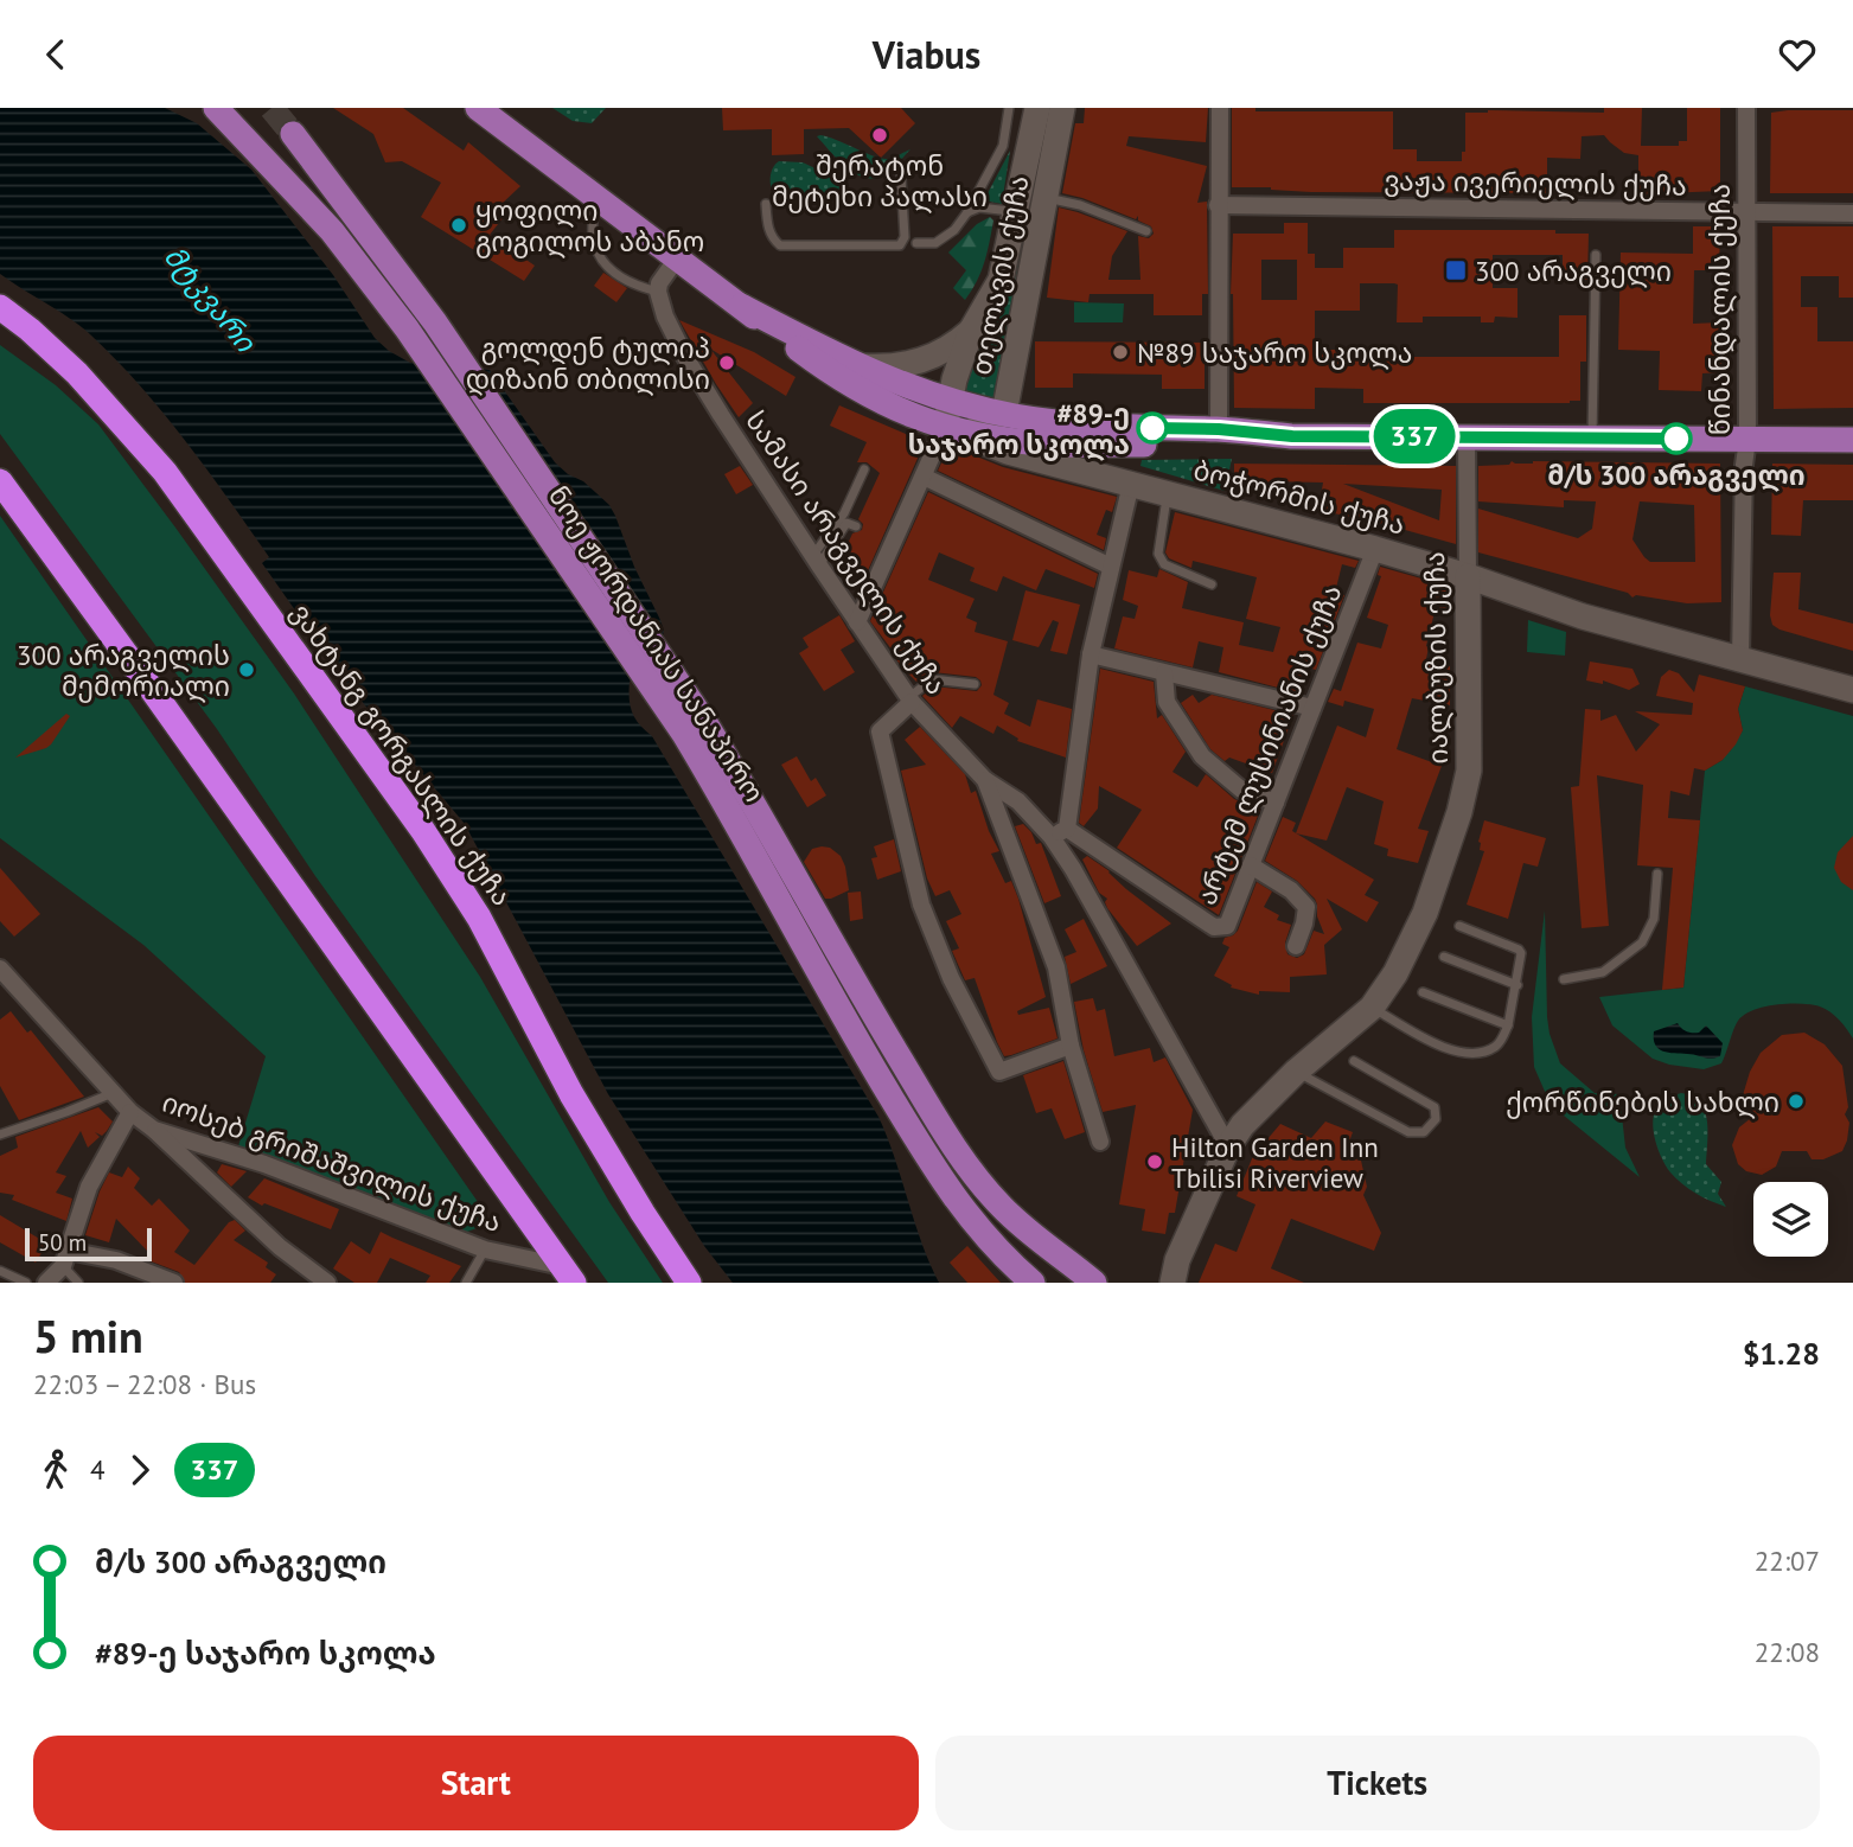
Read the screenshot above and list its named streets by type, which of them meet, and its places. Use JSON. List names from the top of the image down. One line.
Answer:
{"streets":{"highway":["ვახტანგ გორგასლის ქუჩა"],"main road":["თელავის ქუჩა","ბოჭორმის ქუჩა","ნოე ჟორდანიას სანაპირო","იალბუზის ქუჩა"],"street":["ვაჟა ივერიელის ქუჩა","წინანდალის ქუჩა","სამასი არაგველის ქუჩა","არტემ ლუსინიანის ქუჩა","იოსებ გრიშაშვილის ქუჩა"]},"crossings":[["ვაჟა ივერიელის ქუჩა","წინანდალის ქუჩა"],["თელავის ქუჩა","ბოჭორმის ქუჩა"],["წინანდალის ქუჩა","ბოჭორმის ქუჩა"],["ბოჭორმის ქუჩა","იალბუზის ქუჩა"],["ბოჭორმის ქუჩა","არტემ ლუსინიანის ქუჩა"],["სამასი არაგველის ქუჩა","იალბუზის ქუჩა"]],"water":["მტკვარი"],"places":{"other":["შერატონ მეტეხი პალასი","ყოფილი გოგილოს აბანო","№89 საჯარო სკოლა","გოლდენ ტულიპ დიზაინ თბილისი","#89-ე საჯარო სკოლა","მ/ს 300 არაგველი","300 არაგველის მემორიალი","ქორწინების სახლი","Hilton Garden Inn Tbilisi Riverview"],"transit":["300 არაგველი"]},"lines":["bus line 337"],"scale_bar":"50 m","page":{"header":"Viabus","on_map":"337","scale":"50 m","heading":["5 min","22:03 – 22:08 · Bus","$1.28"],"legs":["4","337"],"list":[{"name":"მ/ს 300 არაგველი","value":"22:07"},{"name":"#89-ე საჯარო სკოლა","value":"22:08"}],"buttons":["Start","Tickets"]}}
